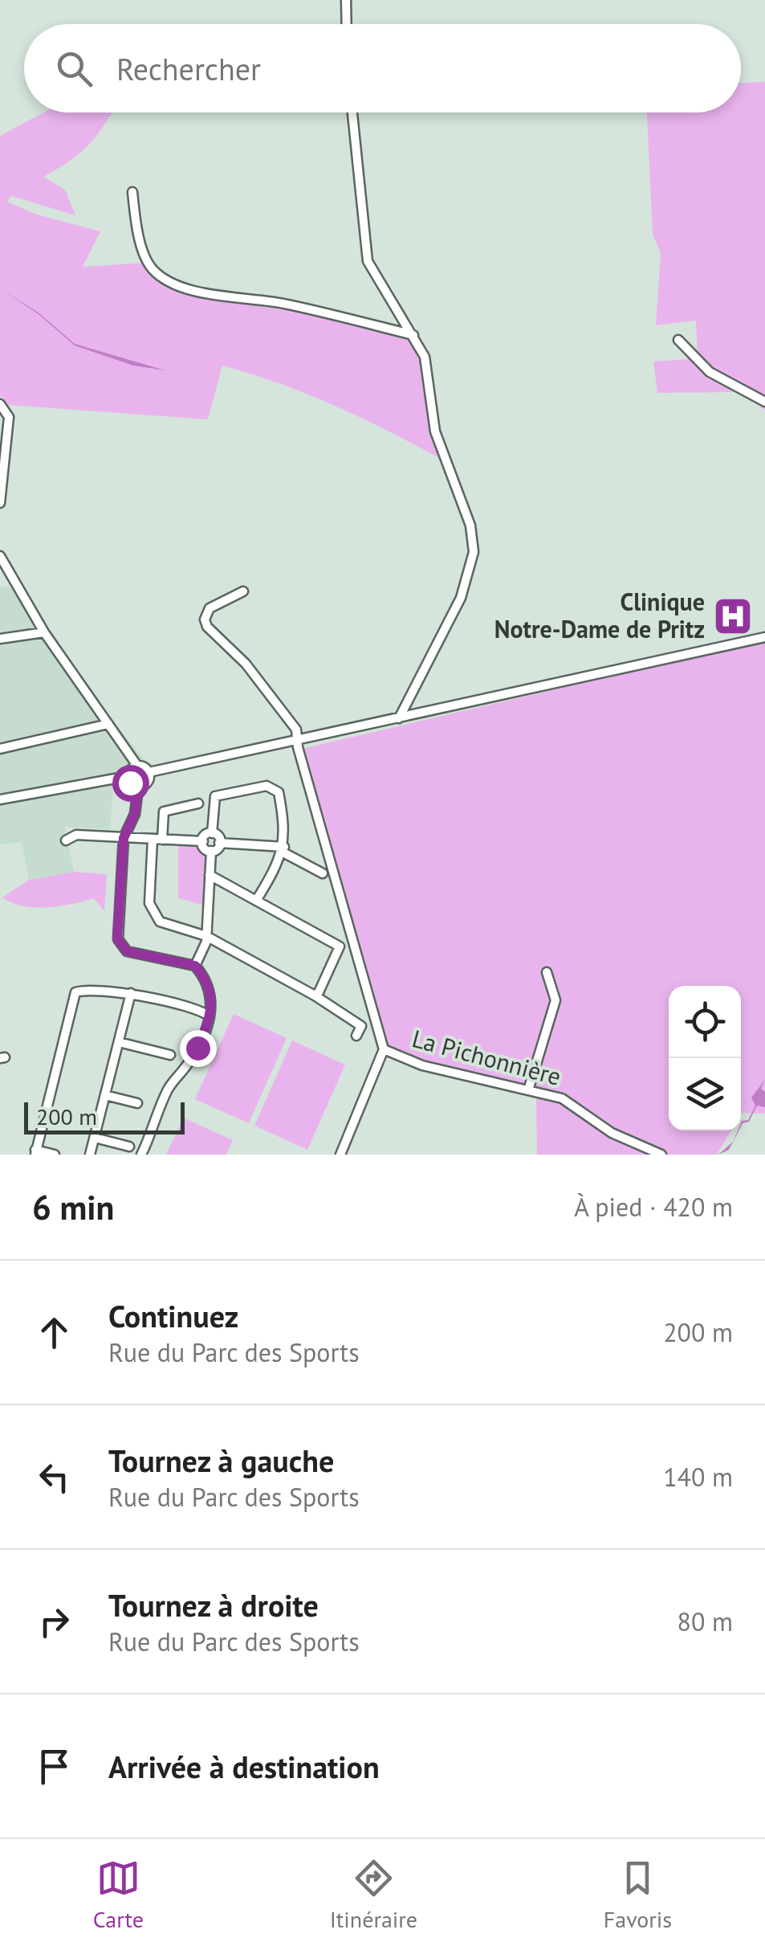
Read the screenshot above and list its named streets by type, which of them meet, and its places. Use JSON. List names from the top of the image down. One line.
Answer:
{"streets":{"street":["La Pichonnière"]},"places":{"hospital":["Clinique Notre-Dame de Pritz"]},"scale_bar":"200 m","page":{"search":"Rechercher","scale":"200 m","heading":["6 min","À pied · 420 m"],"list":[["Continuez","Rue du Parc des Sports","200 m"],["Tournez à gauche","Rue du Parc des Sports","140 m"],["Tournez à droite","Rue du Parc des Sports","80 m"],"Arrivée à destination"],"nav":["Carte","Itinéraire","Favoris"]}}
